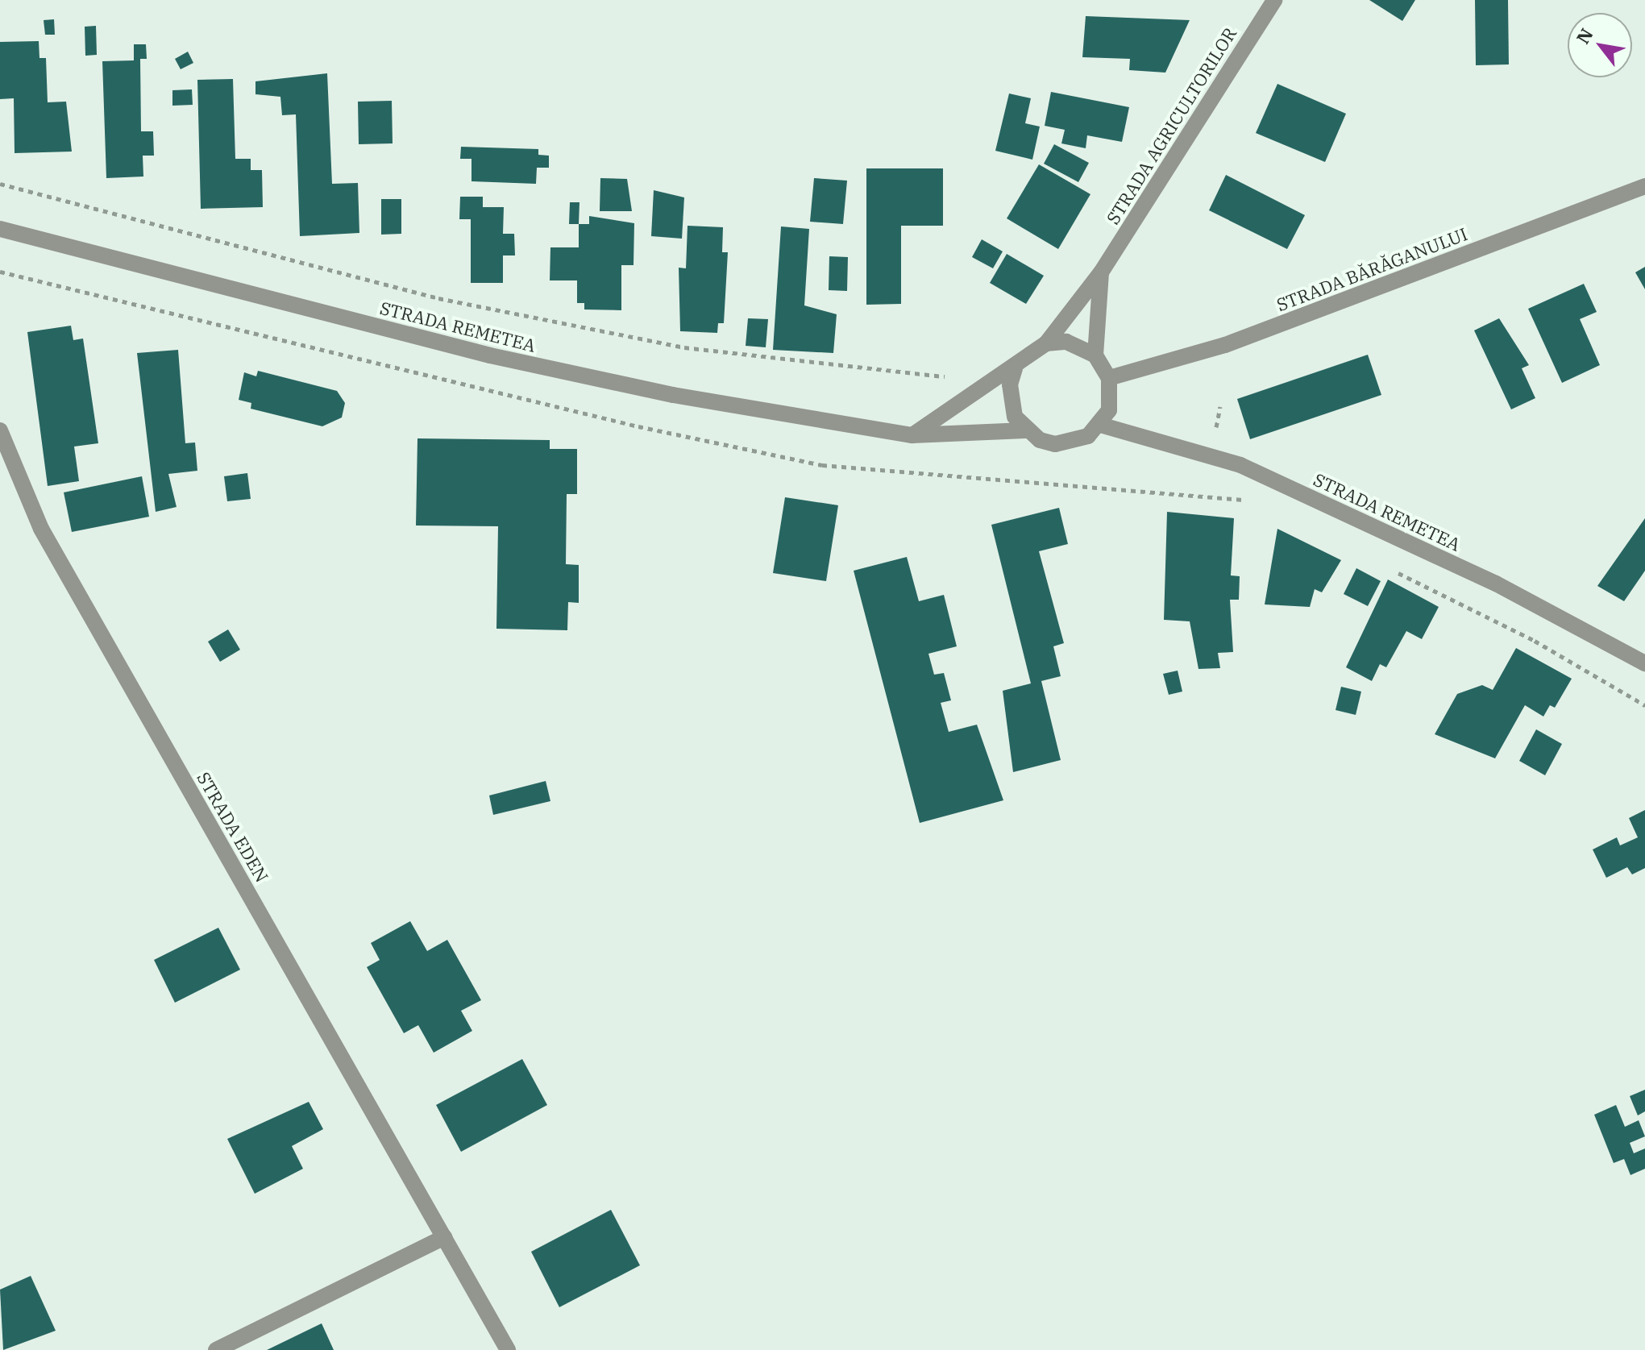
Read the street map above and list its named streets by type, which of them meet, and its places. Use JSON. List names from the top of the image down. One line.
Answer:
{"streets":{"street":["STRADA AGRICULTORILOR","STRADA BĂRĂGANULUI","STRADA REMETEA","STRADA EDEN"]},"crossings":[["STRADA AGRICULTORILOR","STRADA BĂRĂGANULUI"],["STRADA AGRICULTORILOR","STRADA REMETEA"],["STRADA BĂRĂGANULUI","STRADA REMETEA"]],"north":"top left"}
